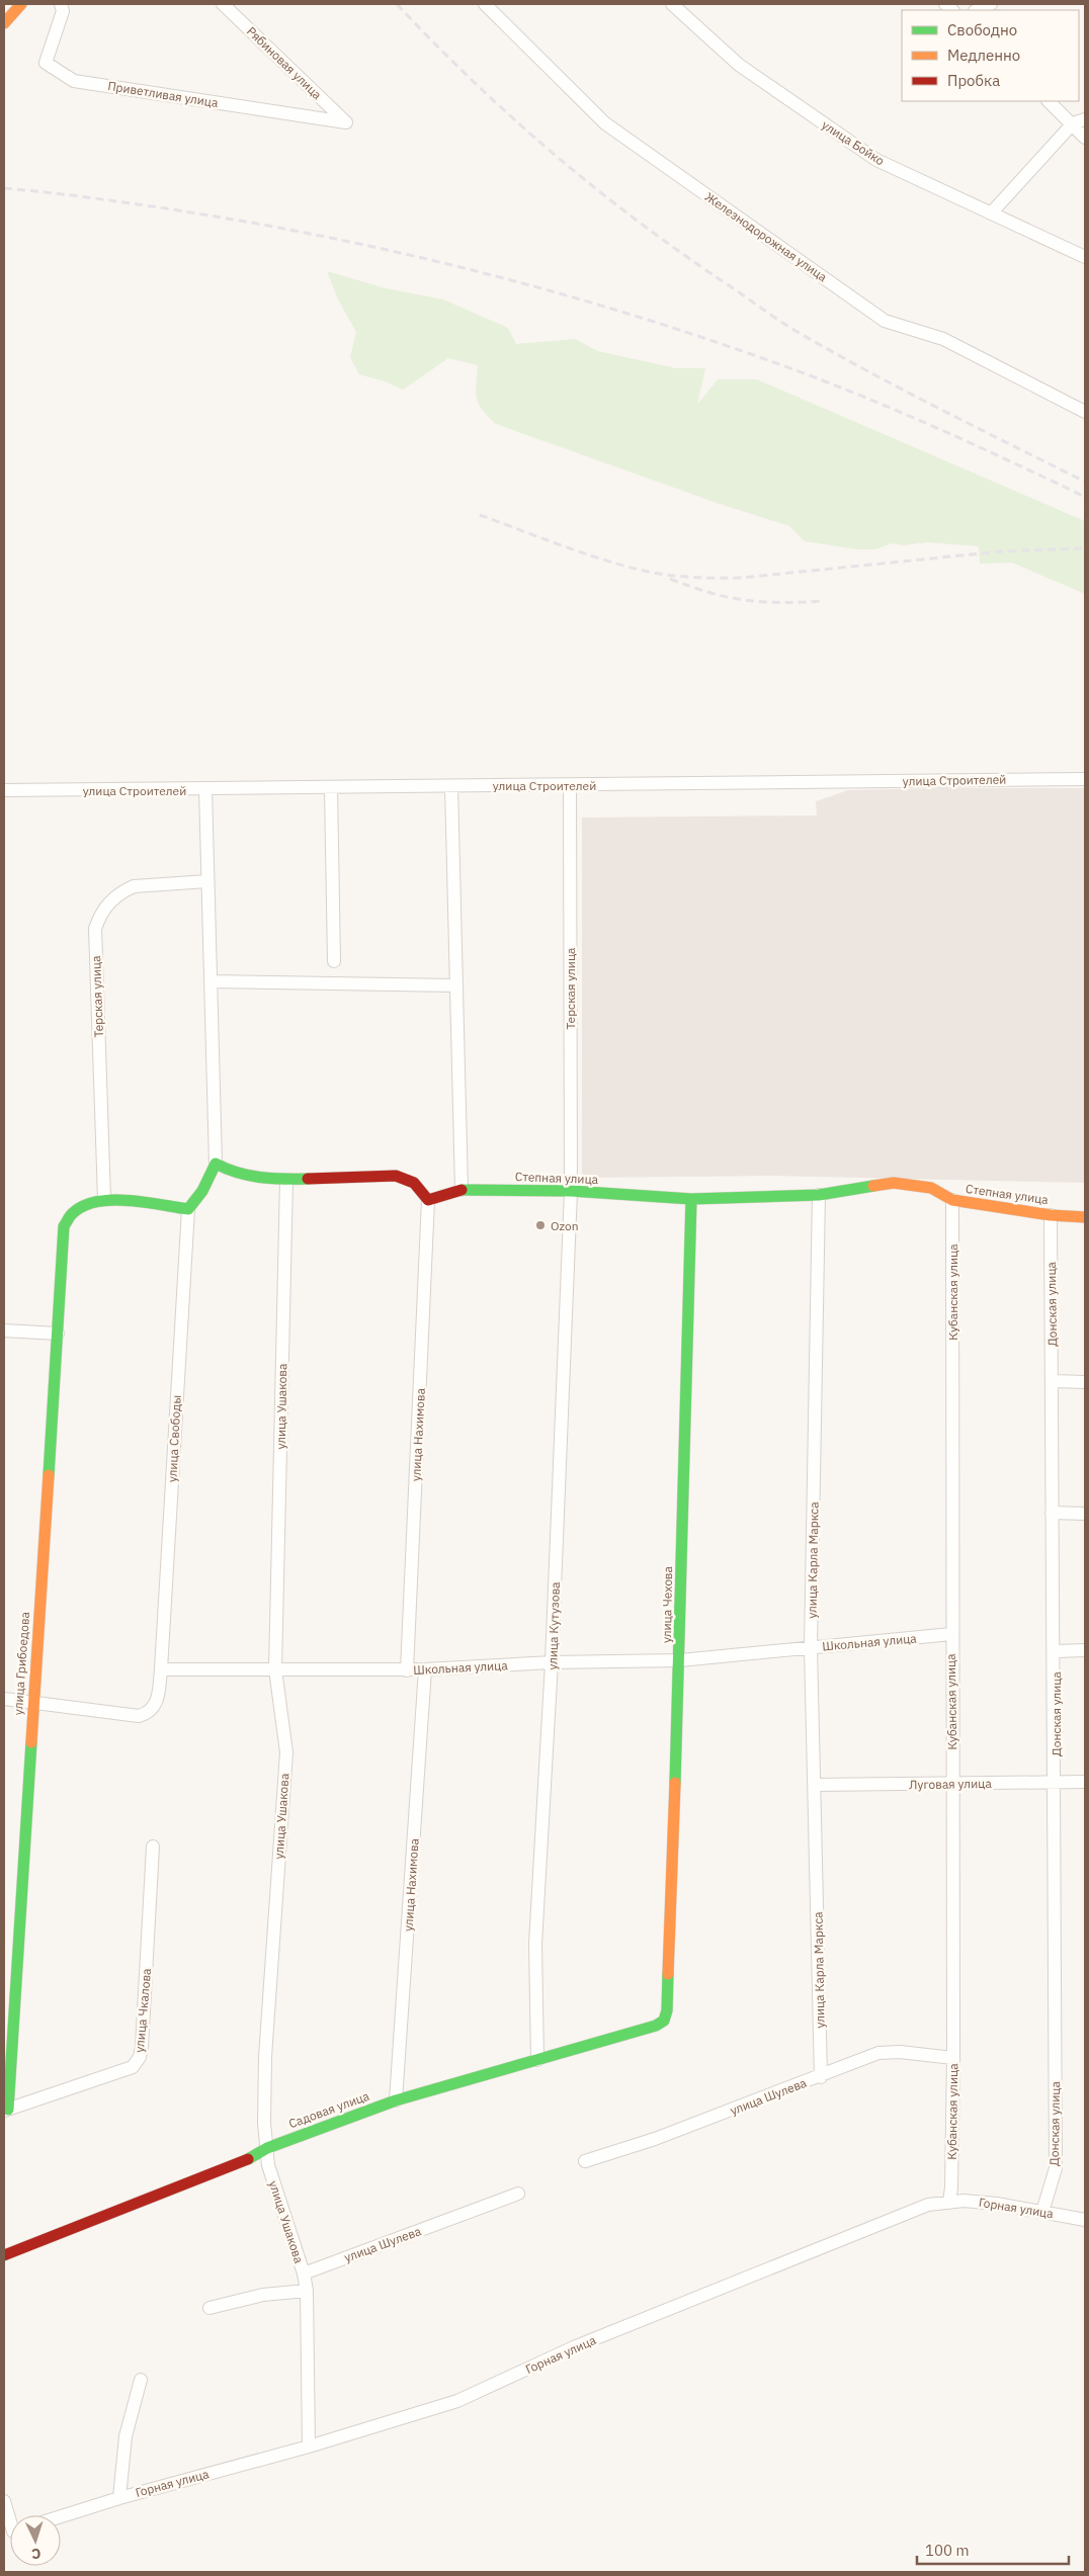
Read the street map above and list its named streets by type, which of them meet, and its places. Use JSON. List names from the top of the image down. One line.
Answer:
{"streets":{"street":["Рябиновая улица","Приветливая улица","улица Бойко","Железнодорожная улица","улица Строителей","Терская улица","Степная улица","Кубанская улица","Донская улица","улица Ушакова","улица Нахимова","улица Свободы","улица Карла Маркса","улица Чехова","улица Кутузова","Школьная улица","улица Грибоедова","Луговая улица","улица Чкалова","улица Шулева","Садовая улица","Горная улица"]},"crossings":[["Рябиновая улица","Приветливая улица"],["улица Строителей","Терская улица"],["Терская улица","Степная улица"],["Терская улица","улица Кутузова"],["Терская улица","улица Грибоедова"],["Степная улица","Кубанская улица"],["Степная улица","Донская улица"],["Степная улица","улица Нахимова"],["Степная улица","улица Карла Маркса"],["Степная улица","улица Чехова"],["Степная улица","улица Кутузова"],["Кубанская улица","Школьная улица"],["Кубанская улица","Луговая улица"],["Кубанская улица","улица Шулева"],["Кубанская улица","Горная улица"],["Донская улица","Луговая улица"],["Донская улица","Горная улица"],["улица Ушакова","Школьная улица"],["улица Ушакова","улица Шулева"],["улица Ушакова","Садовая улица"],["улица Ушакова","Горная улица"],["улица Нахимова","Школьная улица"],["улица Нахимова","Садовая улица"],["улица Свободы","Школьная улица"],["улица Карла Маркса","Школьная улица"],["улица Карла Маркса","Луговая улица"],["улица Карла Маркса","улица Шулева"],["улица Чехова","Школьная улица"],["улица Чехова","Садовая улица"],["улица Кутузова","Школьная улица"],["улица Кутузова","Садовая улица"],["улица Грибоедова","улица Чкалова"]],"places":["Ozon"],"legend":["Свободно","Медленно","Пробка"],"scale_bar":"100 m","north":"bottom"}
